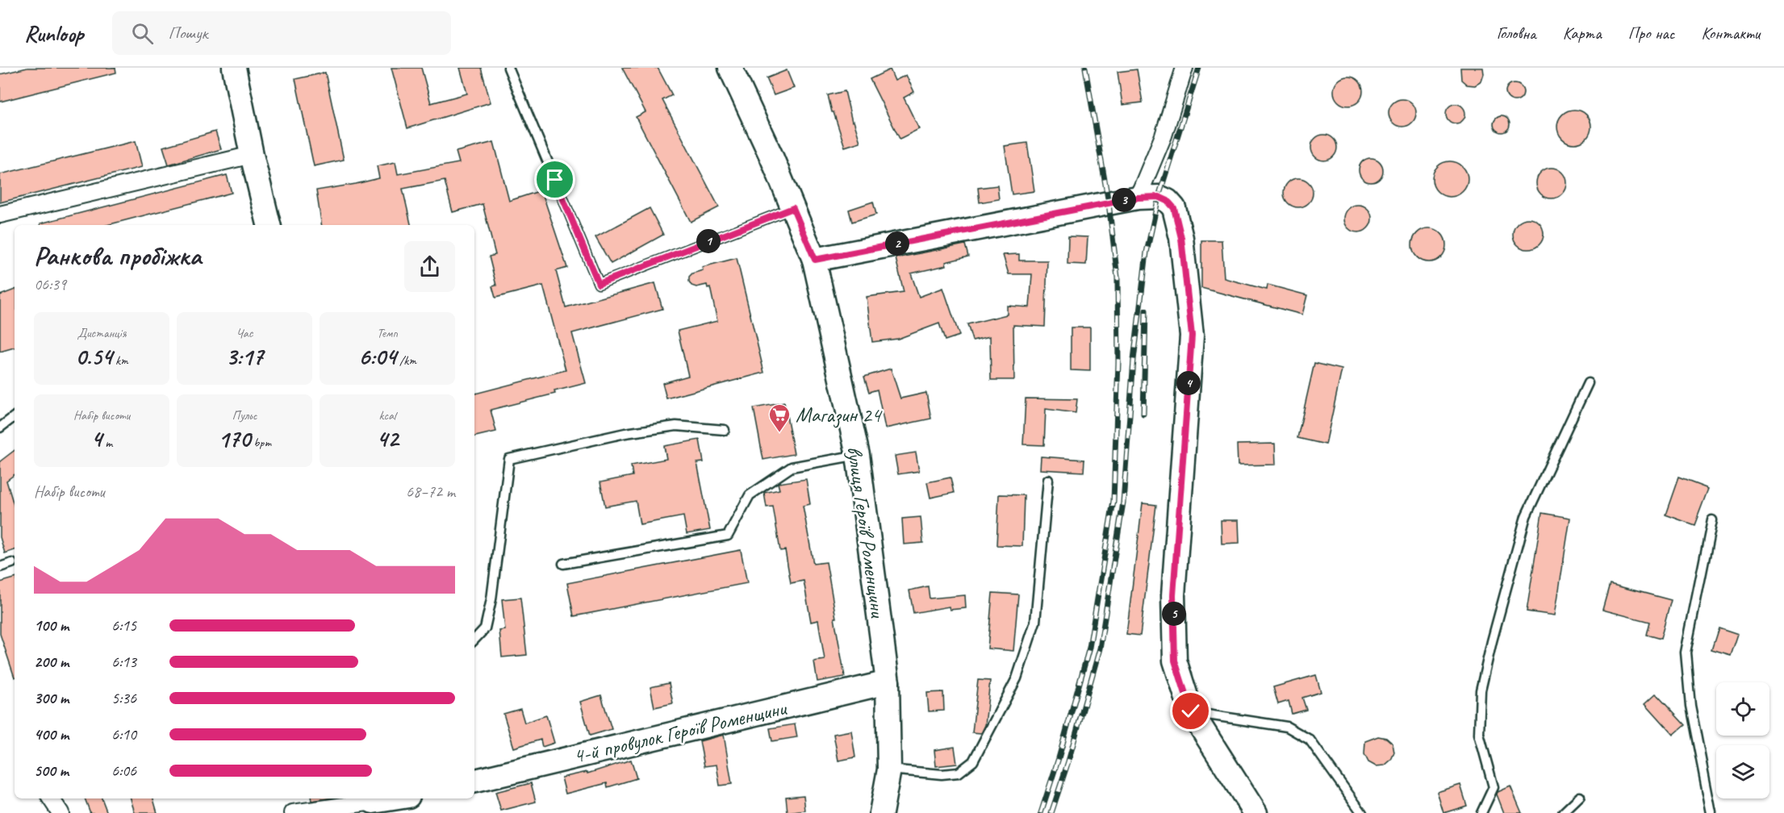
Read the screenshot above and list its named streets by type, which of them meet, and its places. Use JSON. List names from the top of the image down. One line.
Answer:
{"streets":{"street":["вулиця Героїв Роменщини","4-й провулок Героїв Роменщини"]},"crossings":[["вулиця Героїв Роменщини","4-й провулок Героїв Роменщини"]],"places":{"supermarket":["Магазин 24"]},"page":{"header":"Runloop","search":"Пошук","nav":["Головна","Карта","Про нас","Контакти"],"pins":["3","1","2","4","5"],"heading":["Ранкова пробіжка","06:39"],"stats":[["Дистанція","0.54 km"],["Час","3:17"],["Темп","6:04 /km"],["Набір висоти","4 m"],["Пульс","170 bpm"],["kcal","42"]],"chart":["Набір висоти","68–72 m"],"list":[{"name":"100 m","note":"6:15"},{"name":"200 m","note":"6:13"},{"name":"300 m","note":"5:36"},{"name":"400 m","note":"6:10"},{"name":"500 m","note":"6:06"}]}}
